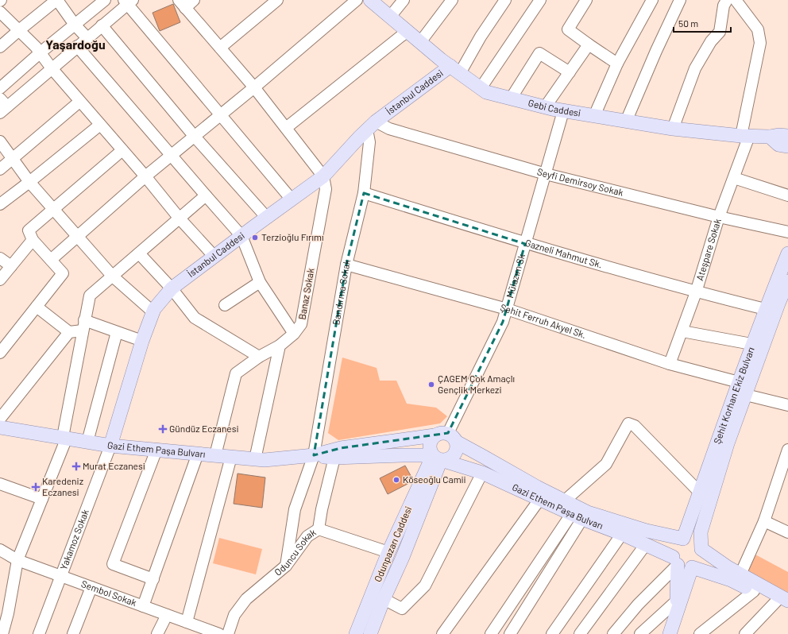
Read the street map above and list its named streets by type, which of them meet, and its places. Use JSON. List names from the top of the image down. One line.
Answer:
{"streets":{"main road":["İstanbul Caddesi","Gebi Caddesi","Şehit Korhan Ekiz Bulvarı","Gazi Ethem Paşa Bulvarı","Odunpazarı Caddesi"],"street":["Seyfi Demirsoy Sokak","Ateşpare Sokak","Gazneli Mahmut Sk.","Mülazım Sk","Bandırma Sokak","Banaz Sokak","Şehit Ferruh Akyel Sk.","Yakamoz Sokak","Oduncu Sokak","Sembol Sokak"]},"crossings":[["İstanbul Caddesi","Gebi Caddesi"],["İstanbul Caddesi","Seyfi Demirsoy Sokak"],["İstanbul Caddesi","Bandırma Sokak"],["İstanbul Caddesi","Banaz Sokak"],["İstanbul Caddesi","Gazi Ethem Paşa Bulvarı"],["İstanbul Caddesi","Yakamoz Sokak"],["Gebi Caddesi","Ateşpare Sokak"],["Gebi Caddesi","Mülazım Sk"],["Seyfi Demirsoy Sokak","Ateşpare Sokak"],["Seyfi Demirsoy Sokak","Mülazım Sk"],["Seyfi Demirsoy Sokak","Bandırma Sokak"],["Ateşpare Sokak","Gazneli Mahmut Sk."],["Ateşpare Sokak","Şehit Ferruh Akyel Sk."],["Gazneli Mahmut Sk.","Mülazım Sk"],["Gazneli Mahmut Sk.","Bandırma Sokak"],["Gazneli Mahmut Sk.","Şehit Korhan Ekiz Bulvarı"],["Mülazım Sk","Şehit Ferruh Akyel Sk."],["Mülazım Sk","Gazi Ethem Paşa Bulvarı"],["Mülazım Sk","Odunpazarı Caddesi"],["Bandırma Sokak","Şehit Ferruh Akyel Sk."],["Bandırma Sokak","Gazi Ethem Paşa Bulvarı"],["Bandırma Sokak","Oduncu Sokak"],["Banaz Sokak","Gazi Ethem Paşa Bulvarı"],["Şehit Ferruh Akyel Sk.","Şehit Korhan Ekiz Bulvarı"],["Şehit Korhan Ekiz Bulvarı","Gazi Ethem Paşa Bulvarı"],["Gazi Ethem Paşa Bulvarı","Yakamoz Sokak"],["Gazi Ethem Paşa Bulvarı","Odunpazarı Caddesi"],["Yakamoz Sokak","Sembol Sokak"],["Odunpazarı Caddesi","Oduncu Sokak"]],"districts":["Yaşardoğu"],"places":{"other":["Terzioğlu Fırımı","ÇAGEM Çok Amaçlı Gençlik Merkezi","Köseoğlu Camii"],"health":["Gündüz Eczanesi","Murat Eczanesi","Karedeniz Eczanesi"]},"scale_bar":"50 m"}
